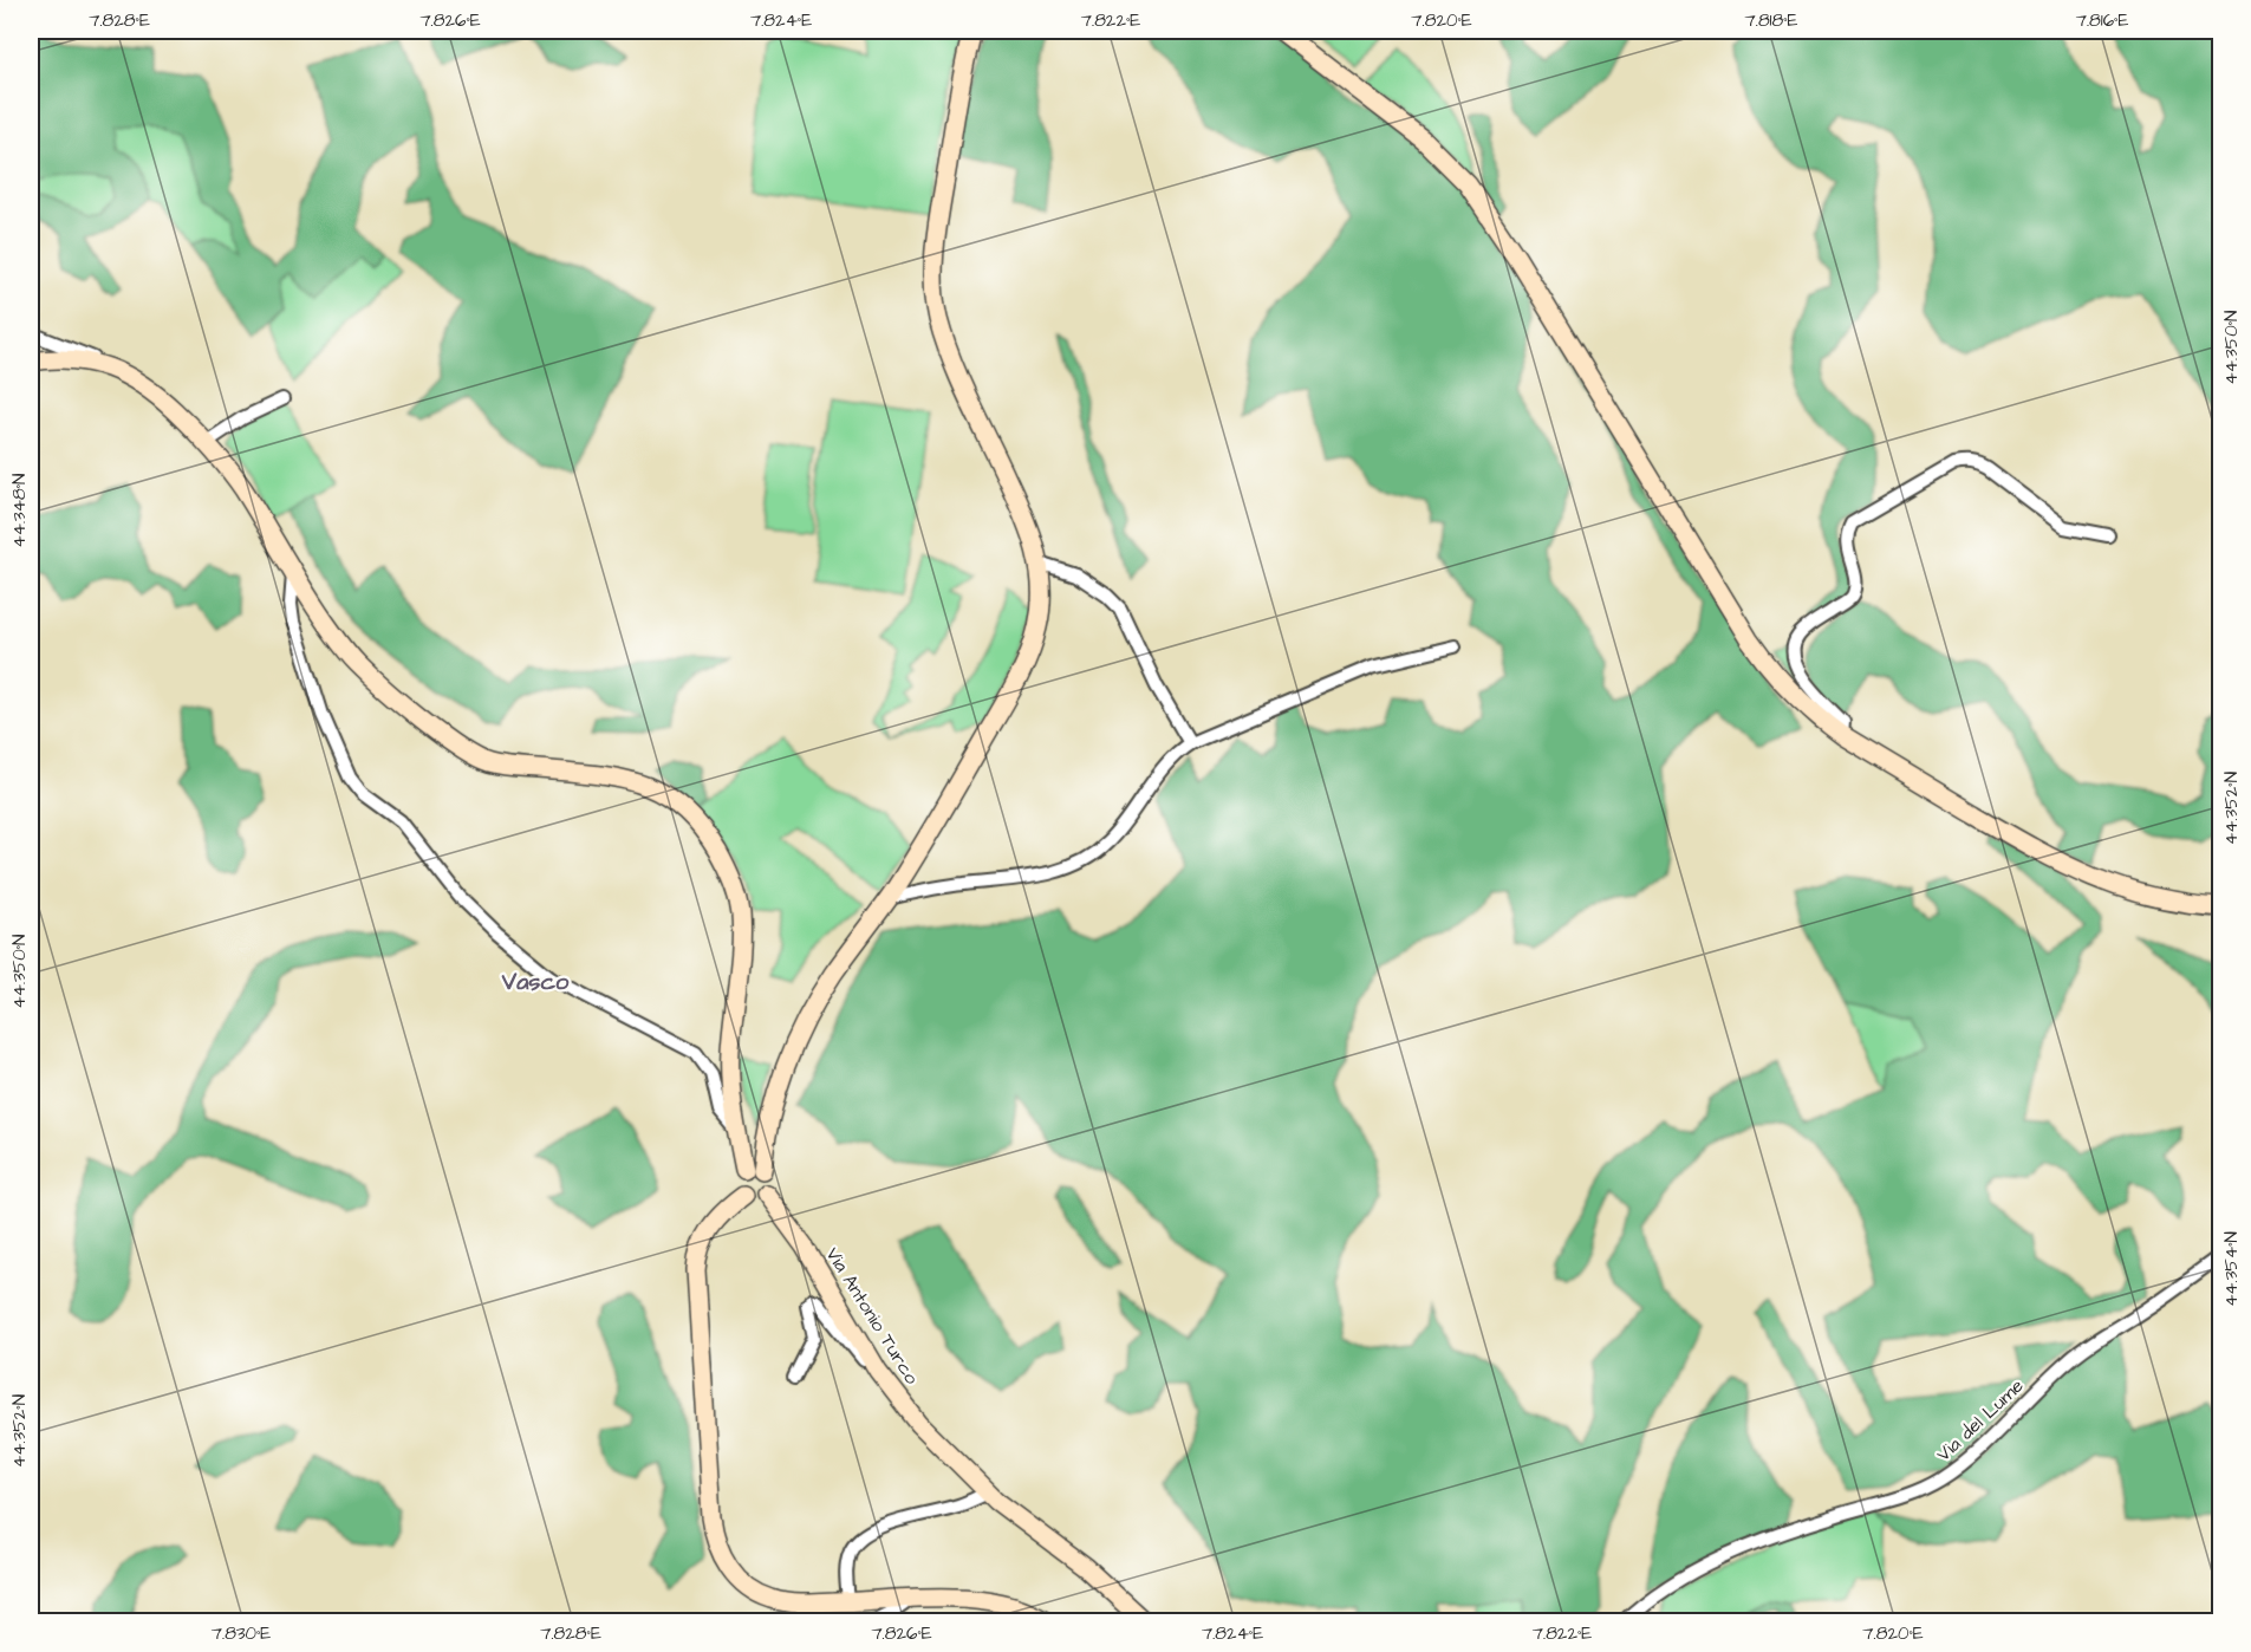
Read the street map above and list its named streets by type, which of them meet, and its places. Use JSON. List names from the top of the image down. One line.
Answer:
{"streets":{"main road":["Via Antonio Turco"],"street":["Via del Lume"]},"districts":["Vasco"],"coordinates":["7.828°E","7.826°E","7.824°E","7.822°E","7.820°E","7.818°E","7.816°E","44.350°N","44.348°N","44.352°N","44.354°N","7.830°E"]}
